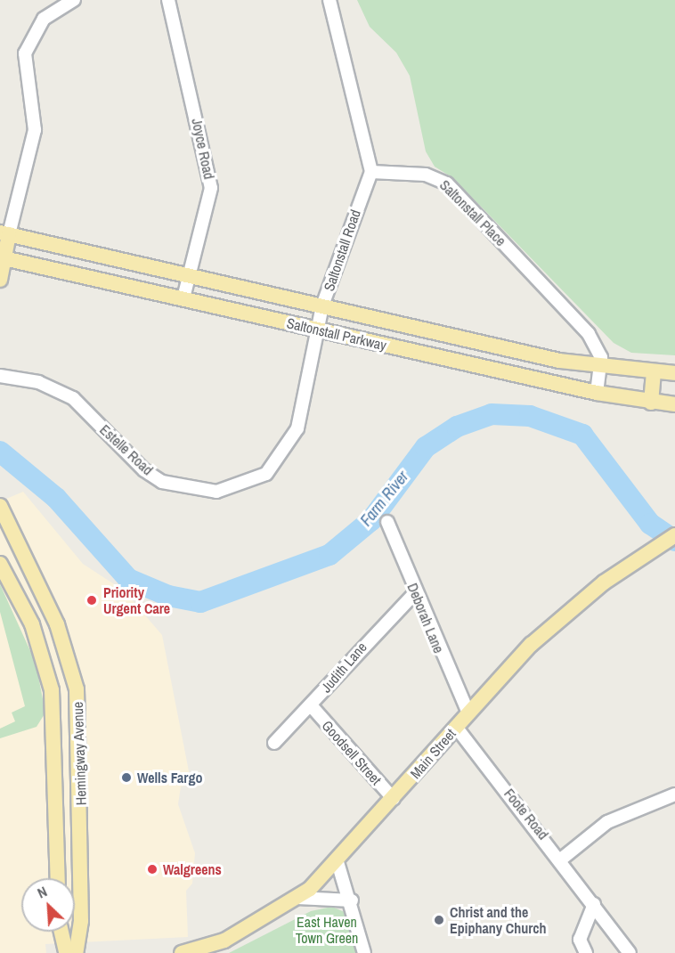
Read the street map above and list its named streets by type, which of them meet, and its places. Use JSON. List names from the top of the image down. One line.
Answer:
{"streets":{"main road":["Saltonstall Parkway","Hemingway Avenue","Main Street"],"street":["Joyce Road","Saltonstall Place","Saltonstall Road","Estelle Road","Deborah Lane","Judith Lane","Goodsell Street","Foote Road"]},"crossings":[["Joyce Road","Saltonstall Parkway"],["Saltonstall Place","Saltonstall Road"],["Saltonstall Place","Saltonstall Parkway"],["Saltonstall Road","Saltonstall Parkway"],["Saltonstall Road","Estelle Road"],["Saltonstall Parkway","Estelle Road"],["Deborah Lane","Judith Lane"],["Deborah Lane","Main Street"],["Judith Lane","Goodsell Street"],["Goodsell Street","Main Street"],["Main Street","Foote Road"]],"water":["Farm River"],"parks":["East Haven Town Green"],"places":["Priority Urgent Care","Wells Fargo","Walgreens","Christ and the Epiphany Church"],"north":"top left"}
